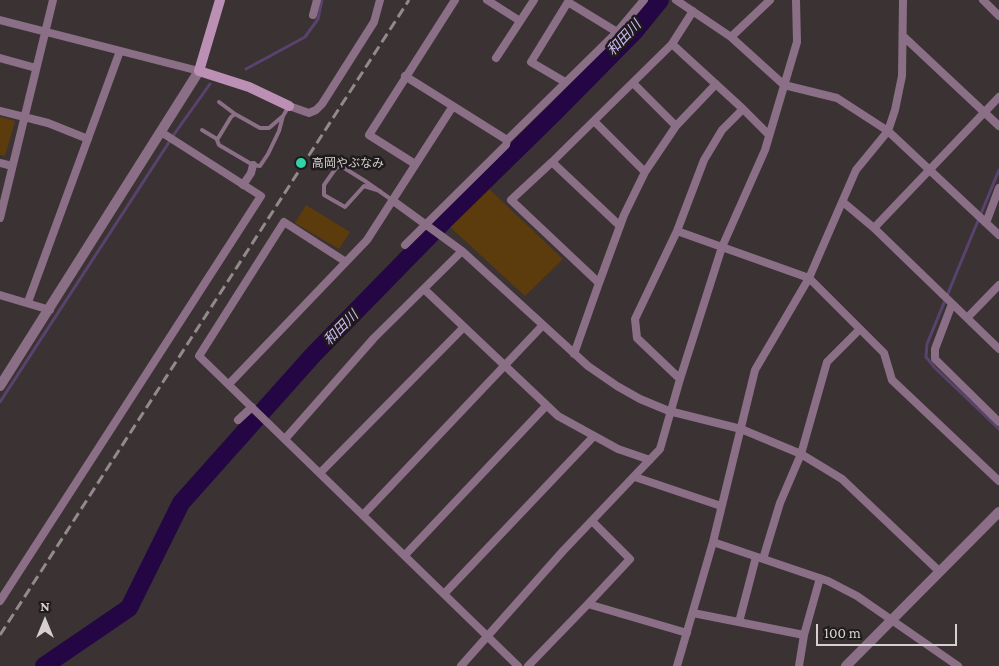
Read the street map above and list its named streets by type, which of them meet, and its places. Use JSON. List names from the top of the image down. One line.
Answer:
{"water":["和田川"],"places":["高岡やぶなみ"],"scale_bar":"100 m","north":"top"}
